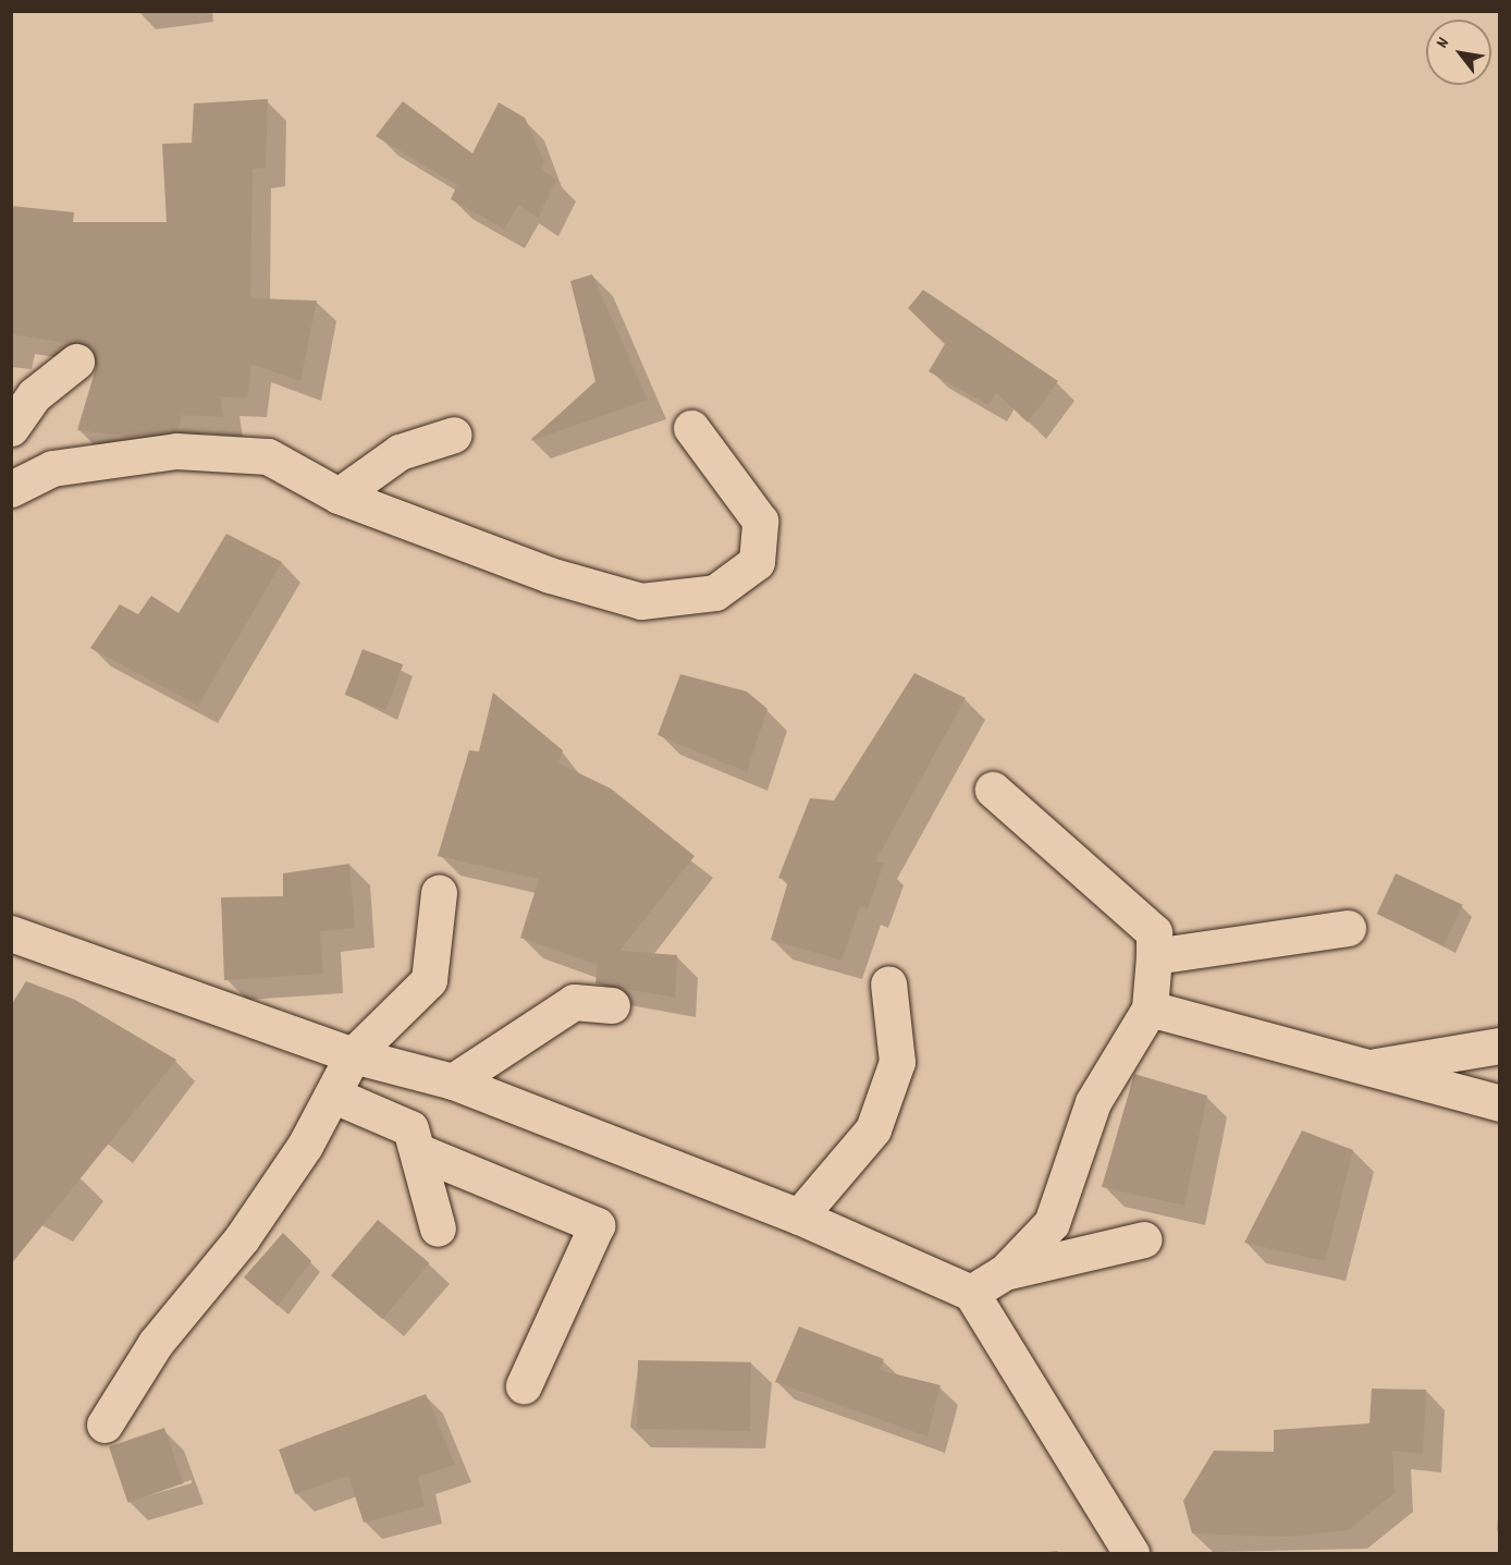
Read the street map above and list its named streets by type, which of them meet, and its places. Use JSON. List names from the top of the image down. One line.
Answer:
{"north":"top left"}
